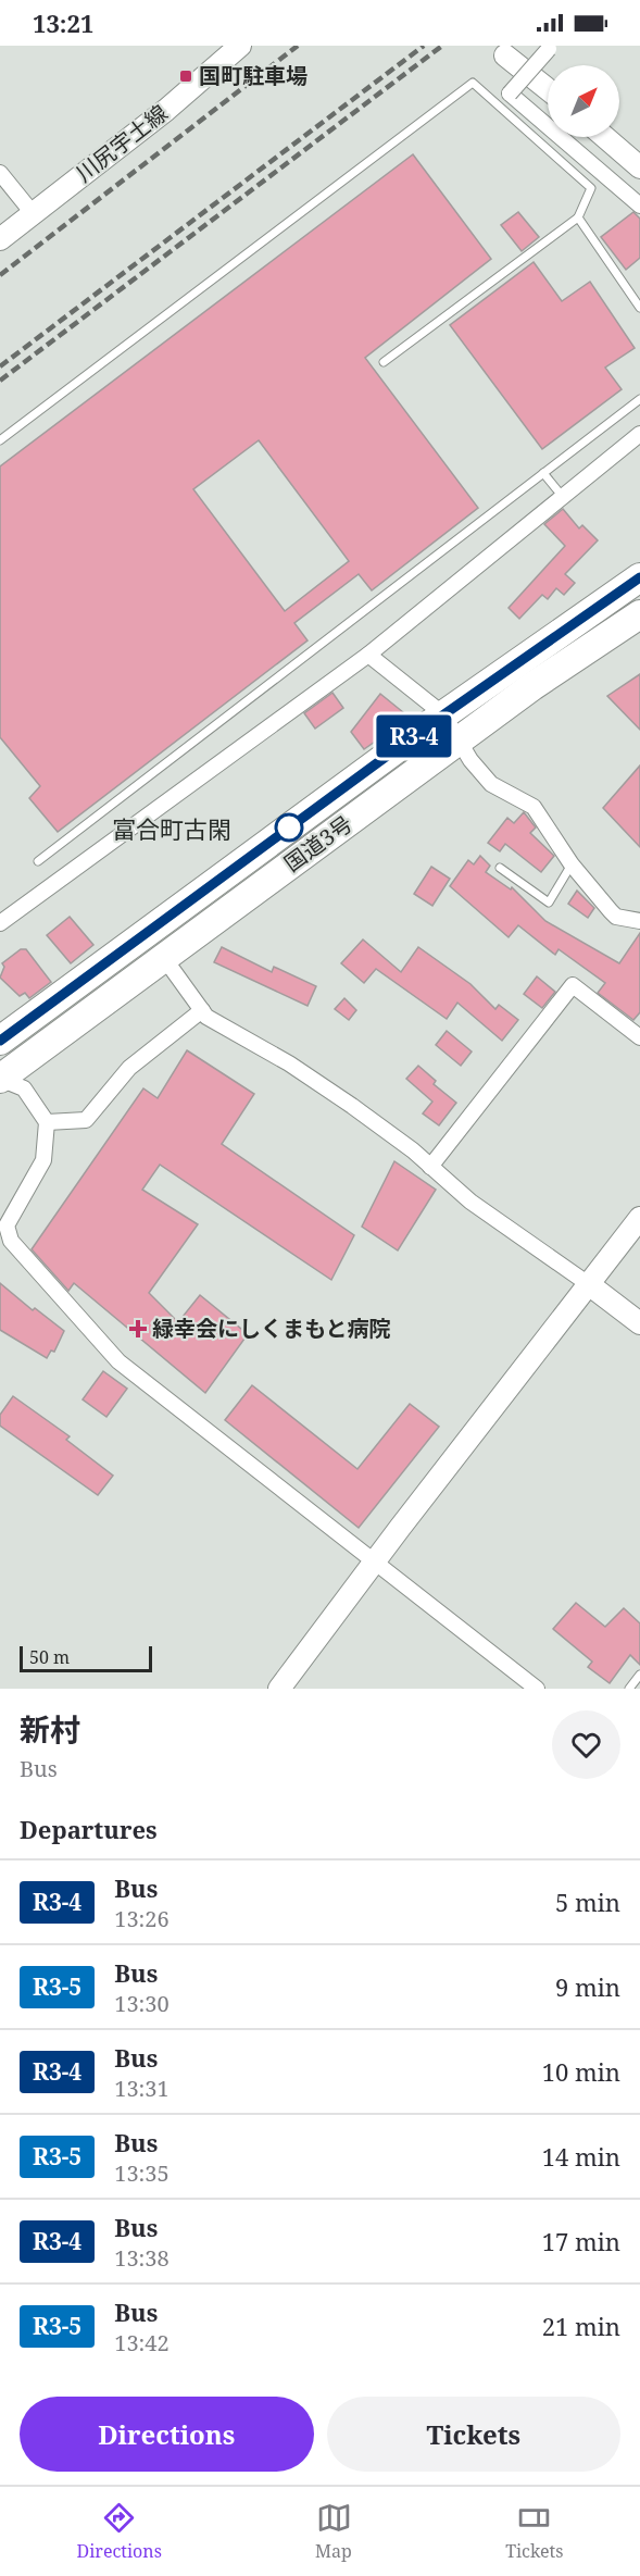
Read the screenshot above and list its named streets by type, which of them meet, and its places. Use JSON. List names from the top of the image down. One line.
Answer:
{"streets":{"highway":["国道3号"],"street":["川尻宇土線"]},"districts":["富合町古閑"],"places":{"transit":["国町駐車場"],"health":["緑幸会にしくまもと病院"]},"lines":["bus line R3-4"],"scale_bar":"50 m","north":"top right","page":{"status":"13:21","on_map":"R3-4","scale":"50 m","heading":[["新村","Bus"],"Departures"],"list":[{"mark":"R3-4","name":"Bus","note":"13:26","value":"5 min"},{"mark":"R3-5","name":"Bus","note":"13:30","value":"9 min"},{"mark":"R3-4","name":"Bus","note":"13:31","value":"10 min"},{"mark":"R3-5","name":"Bus","note":"13:35","value":"14 min"},{"mark":"R3-4","name":"Bus","note":"13:38","value":"17 min"},{"mark":"R3-5","name":"Bus","note":"13:42","value":"21 min"}],"buttons":["Directions","Tickets"],"tabs":["Directions","Map","Tickets"]}}
